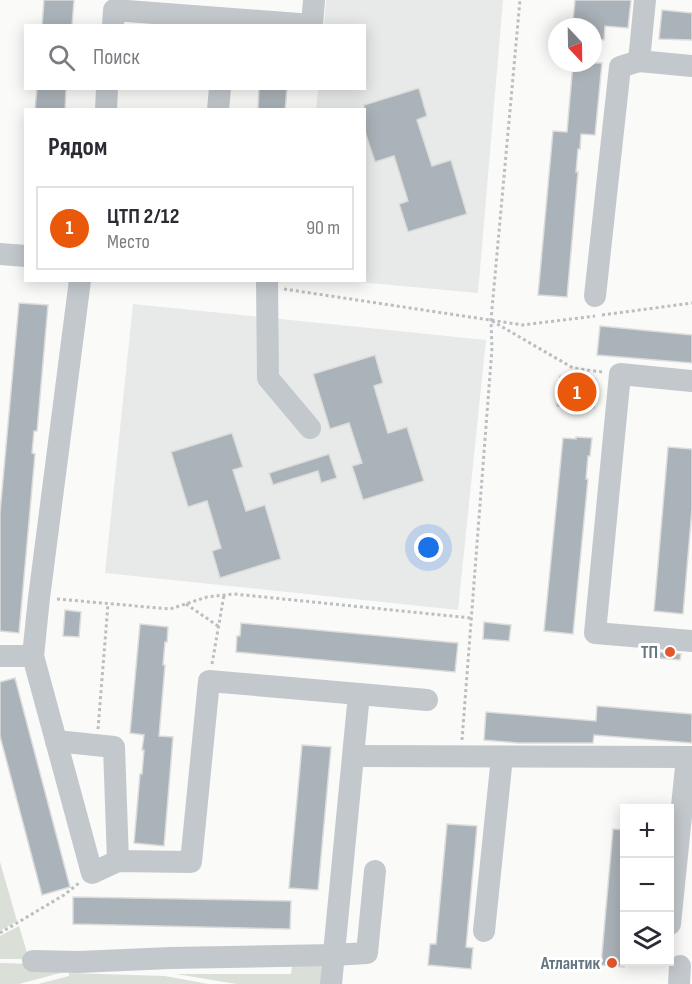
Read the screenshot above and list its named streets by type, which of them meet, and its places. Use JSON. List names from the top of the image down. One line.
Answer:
{"places":["ТП","Атлантик"],"north":"bottom","page":{"search":"Поиск","heading":"Рядом","list":[{"mark":"1","name":"ЦТП 2/12","note":"Место","value":"90 m"}],"pins":"1","map_buttons":["+","−"]}}
